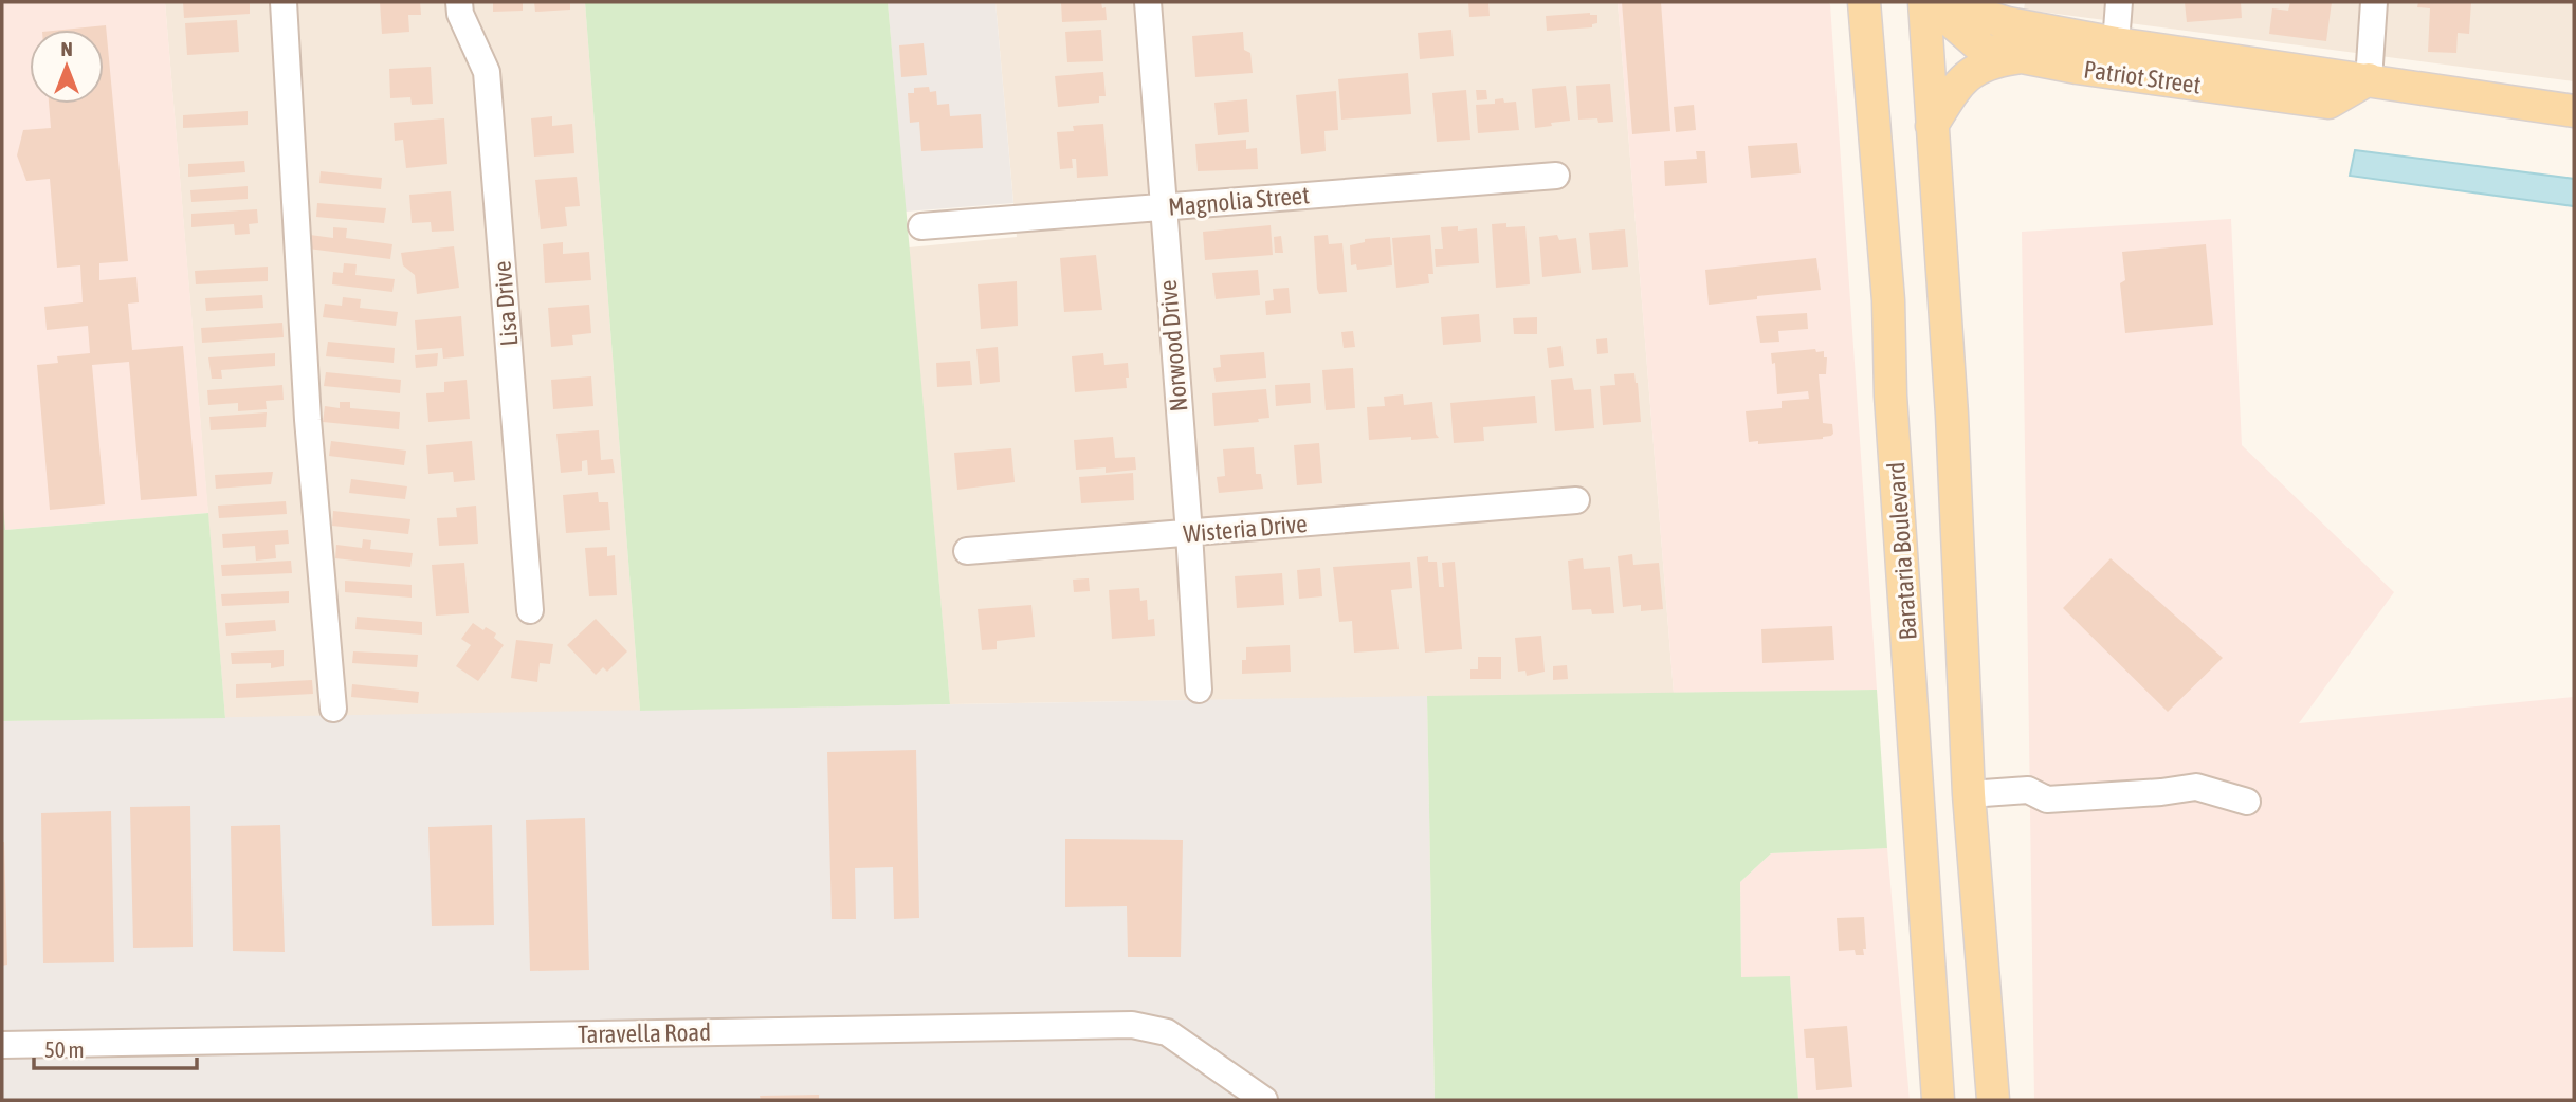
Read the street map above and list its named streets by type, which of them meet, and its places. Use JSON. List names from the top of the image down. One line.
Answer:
{"streets":{"main road":["Patriot Street","Barataria Boulevard"],"street":["Magnolia Street","Lisa Drive","Norwood Drive","Wisteria Drive","Taravella Road"]},"crossings":[["Magnolia Street","Norwood Drive"],["Norwood Drive","Wisteria Drive"]],"scale_bar":"50 m","north":"top"}
